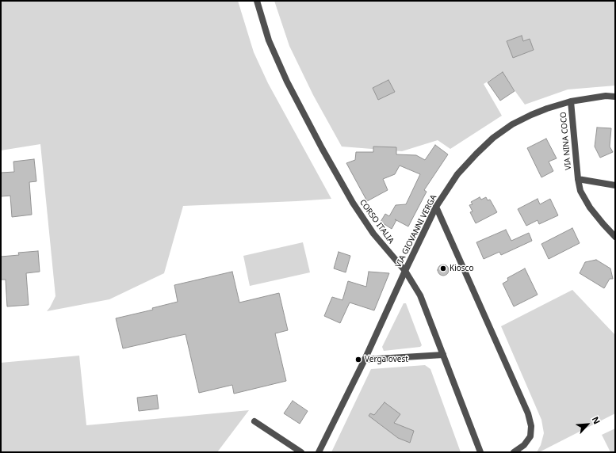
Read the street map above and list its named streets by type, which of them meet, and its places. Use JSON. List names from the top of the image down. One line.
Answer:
{"streets":{"street":["VIA NINA COCO","CORSO ITALIA","VIA GIOVANNI VERGA"]},"crossings":[["VIA NINA COCO","VIA GIOVANNI VERGA"],["CORSO ITALIA","VIA GIOVANNI VERGA"]],"places":["Kiosco","Verga ovest"],"north":"top right"}
